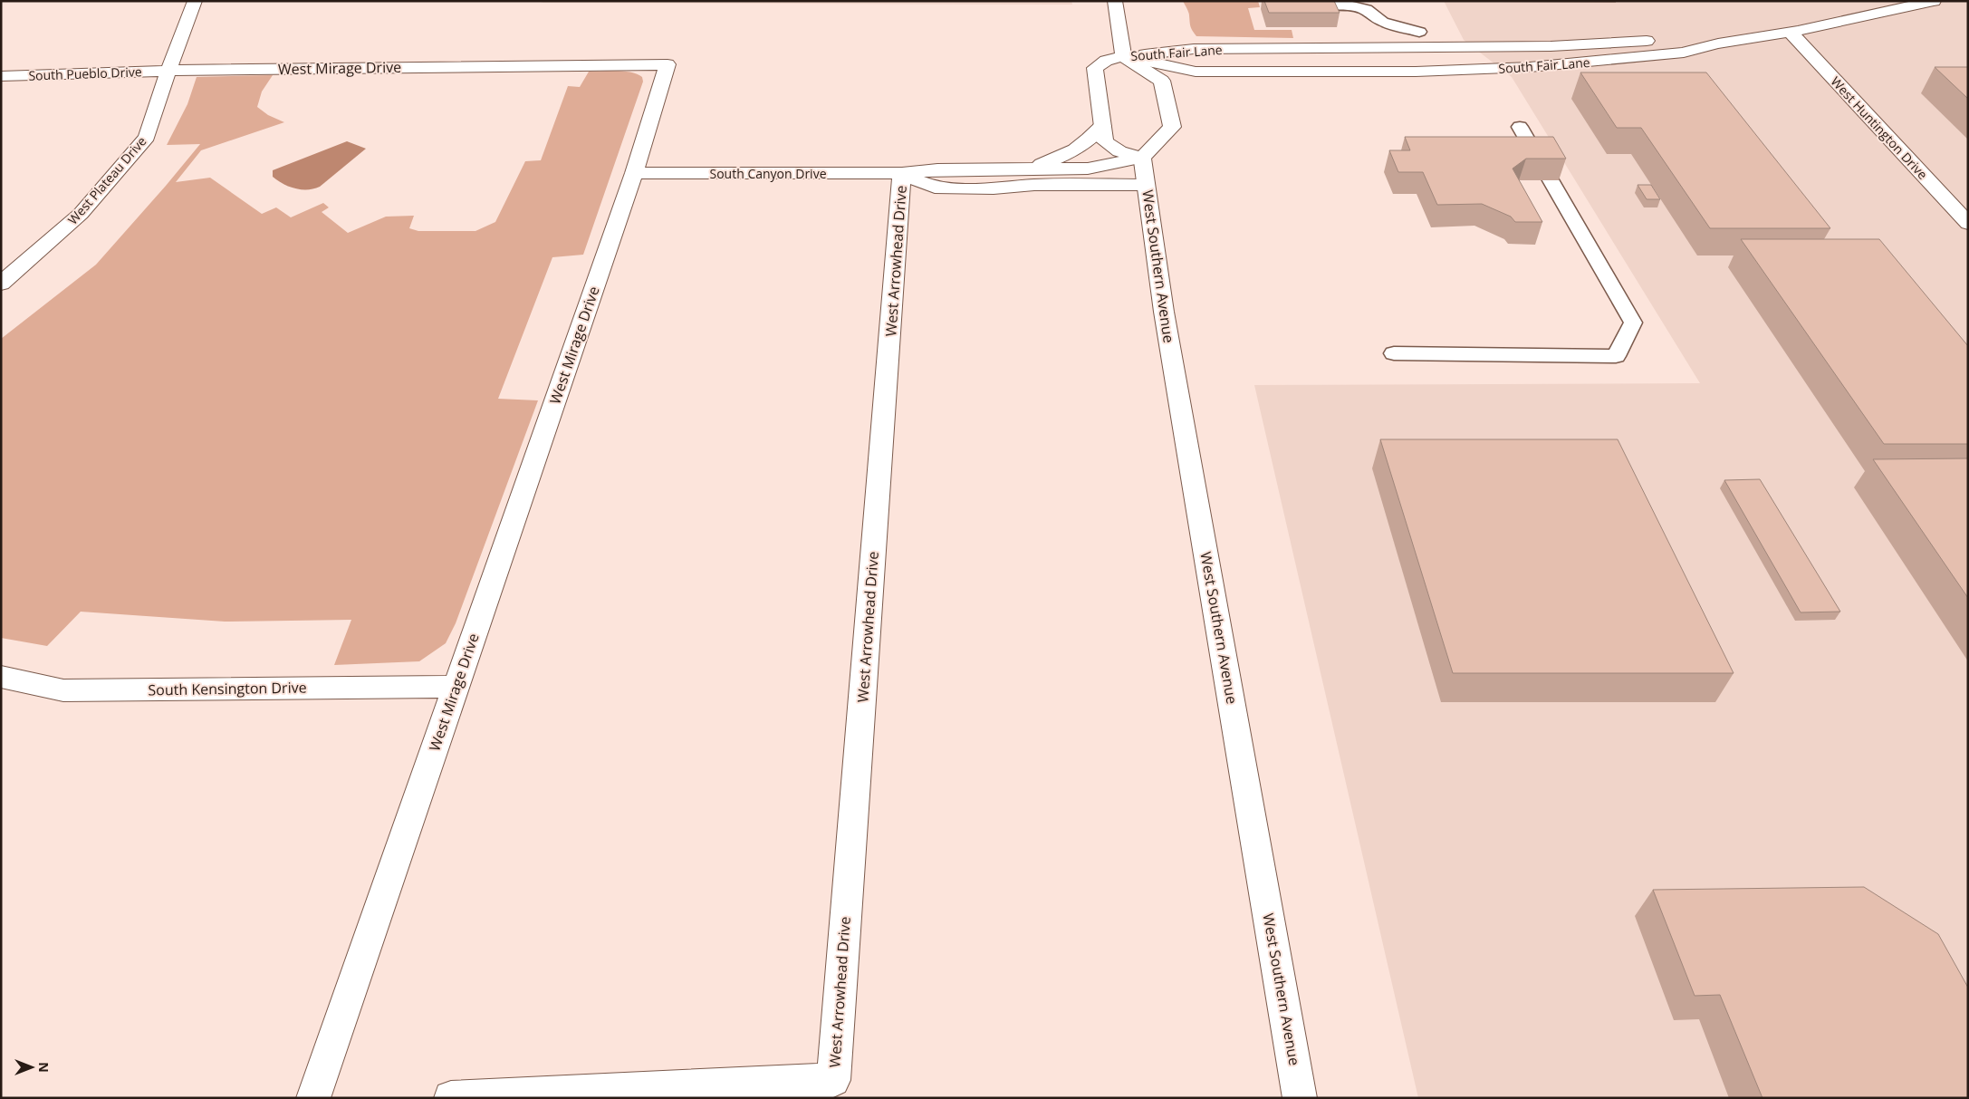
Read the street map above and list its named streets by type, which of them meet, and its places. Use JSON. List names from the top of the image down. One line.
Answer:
{"streets":{"street":["South Fair Lane","West Mirage Drive","South Pueblo Drive","West Huntington Drive","South Canyon Drive","West Plateau Drive","West Arrowhead Drive","West Southern Avenue","South Kensington Drive"]},"crossings":[["South Fair Lane","West Huntington Drive"],["South Fair Lane","South Canyon Drive"],["South Fair Lane","West Southern Avenue"],["West Mirage Drive","South Pueblo Drive"],["West Mirage Drive","South Canyon Drive"],["West Mirage Drive","West Plateau Drive"],["West Mirage Drive","South Kensington Drive"],["South Pueblo Drive","West Plateau Drive"],["South Canyon Drive","West Arrowhead Drive"],["South Canyon Drive","West Southern Avenue"]],"north":"right"}
